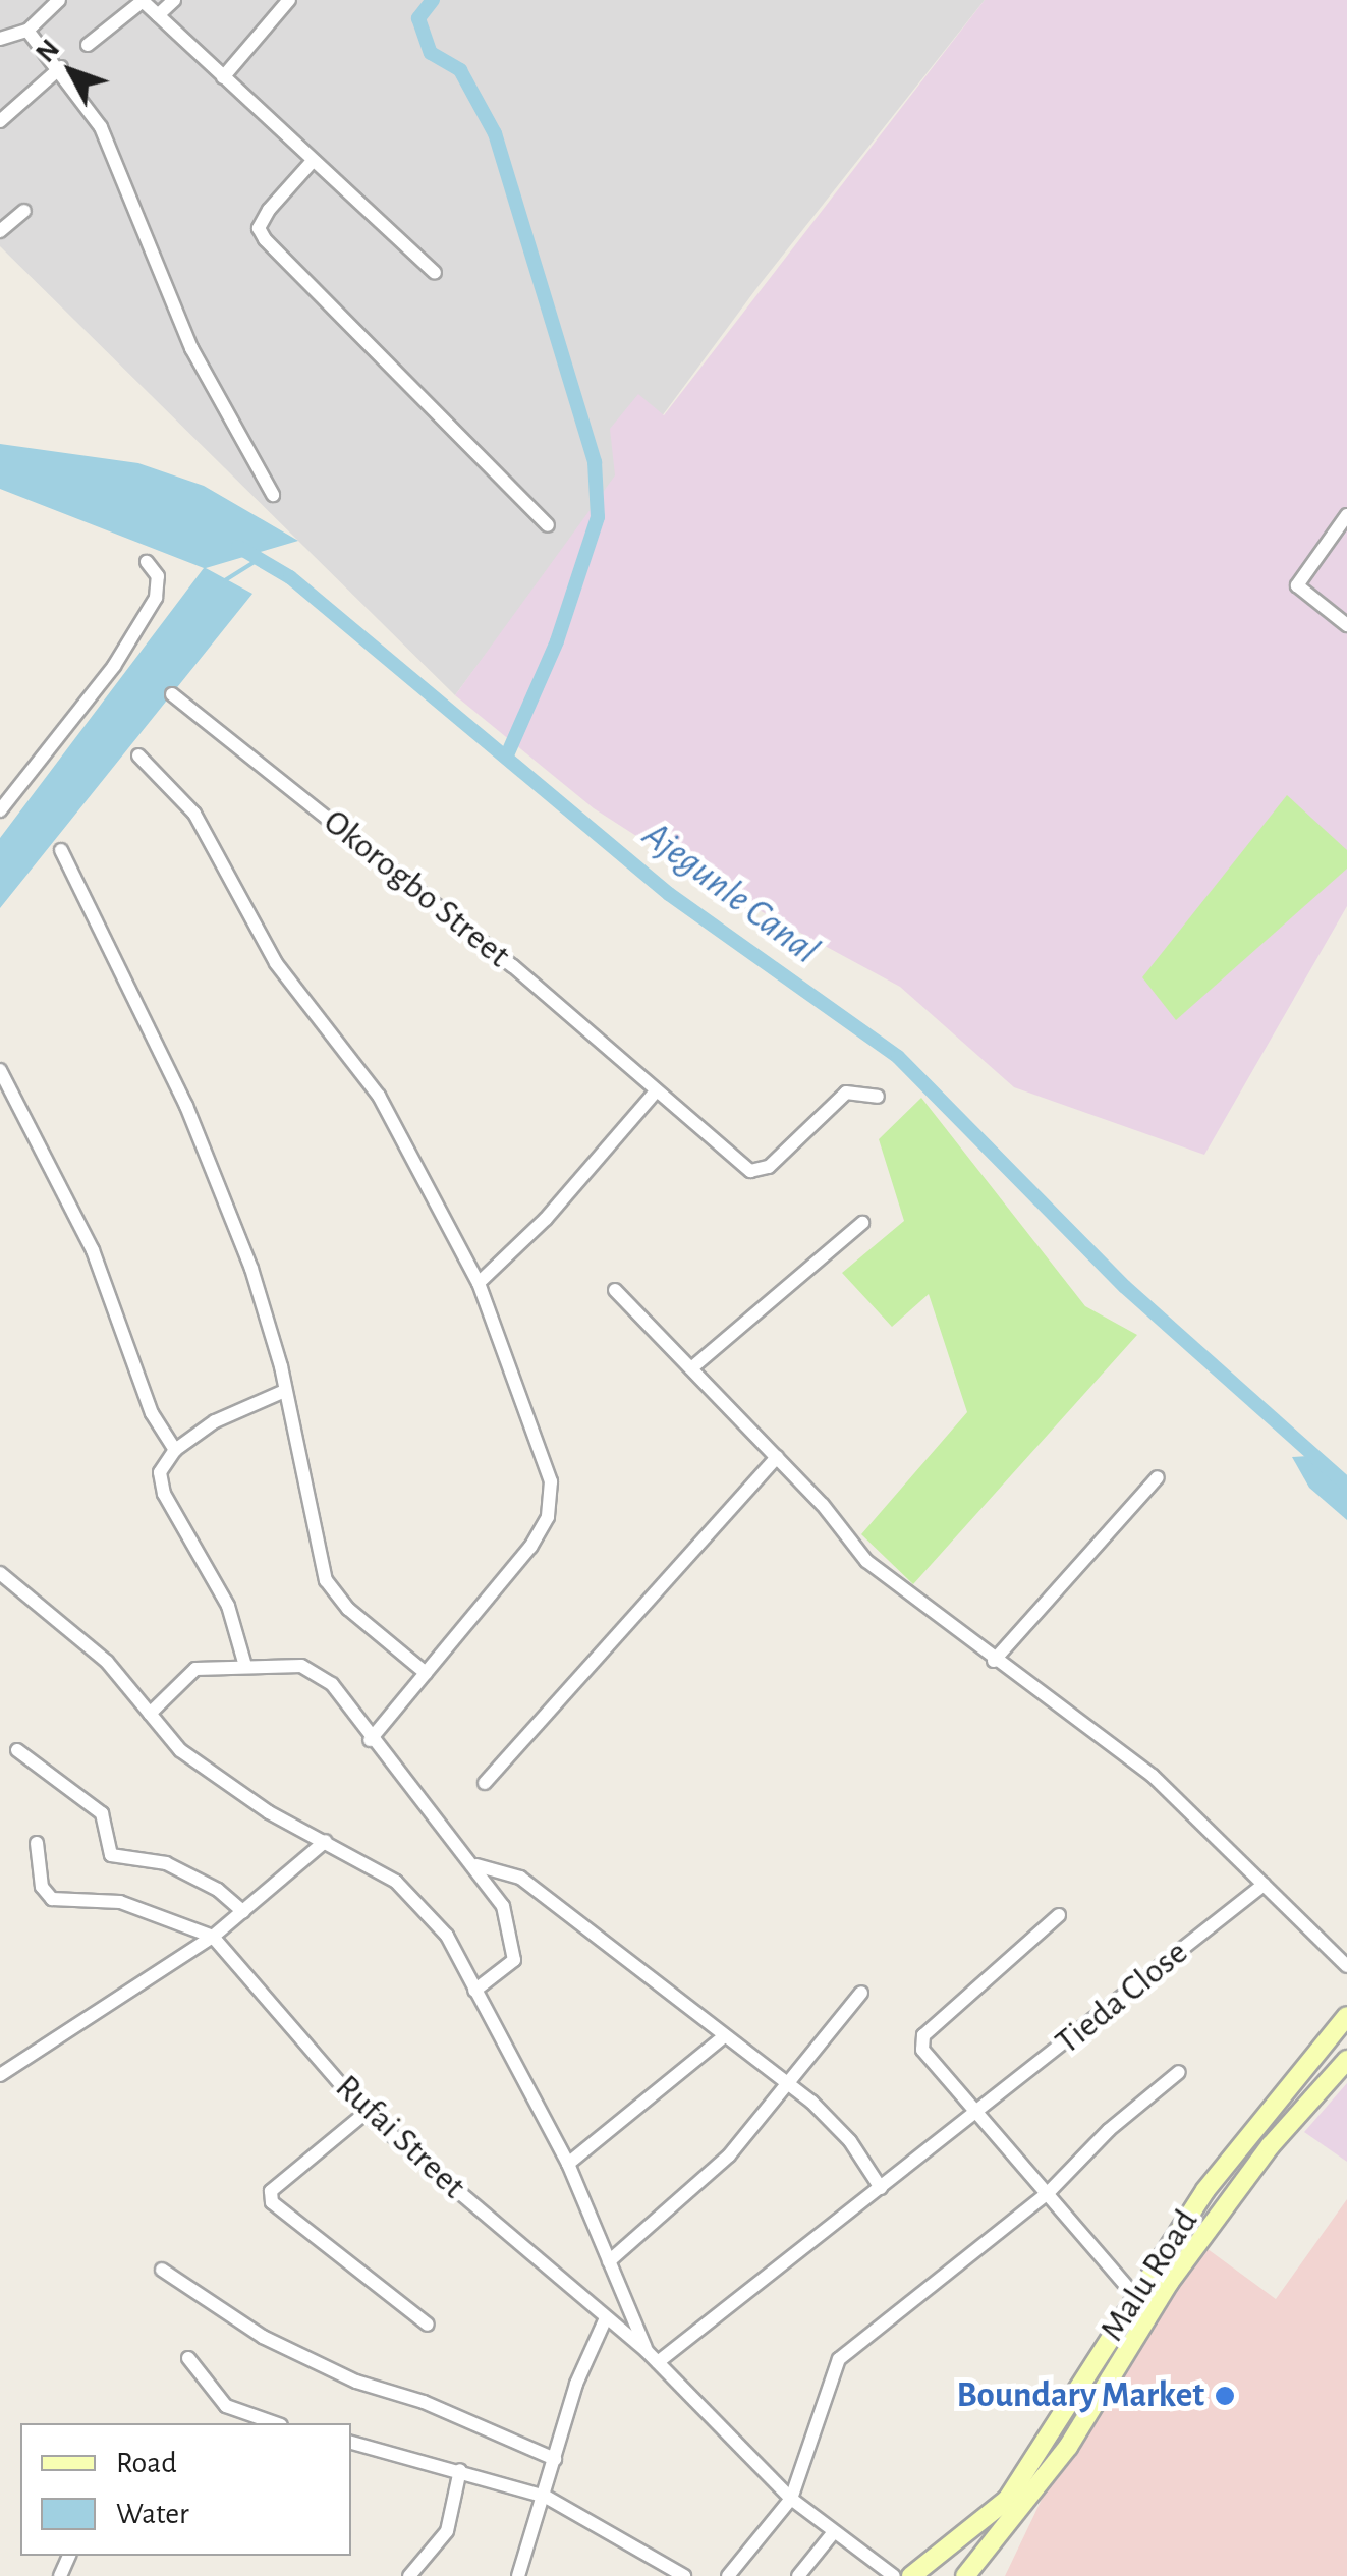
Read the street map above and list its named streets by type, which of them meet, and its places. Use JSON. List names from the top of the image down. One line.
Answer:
{"streets":{"main road":["Malu Road"],"street":["Okorogbo Street","Tieda Close","Rufai Street"]},"water":["Ajegunle Canal"],"places":["Boundary Market"],"legend":["Road","Water"],"north":"top left"}
